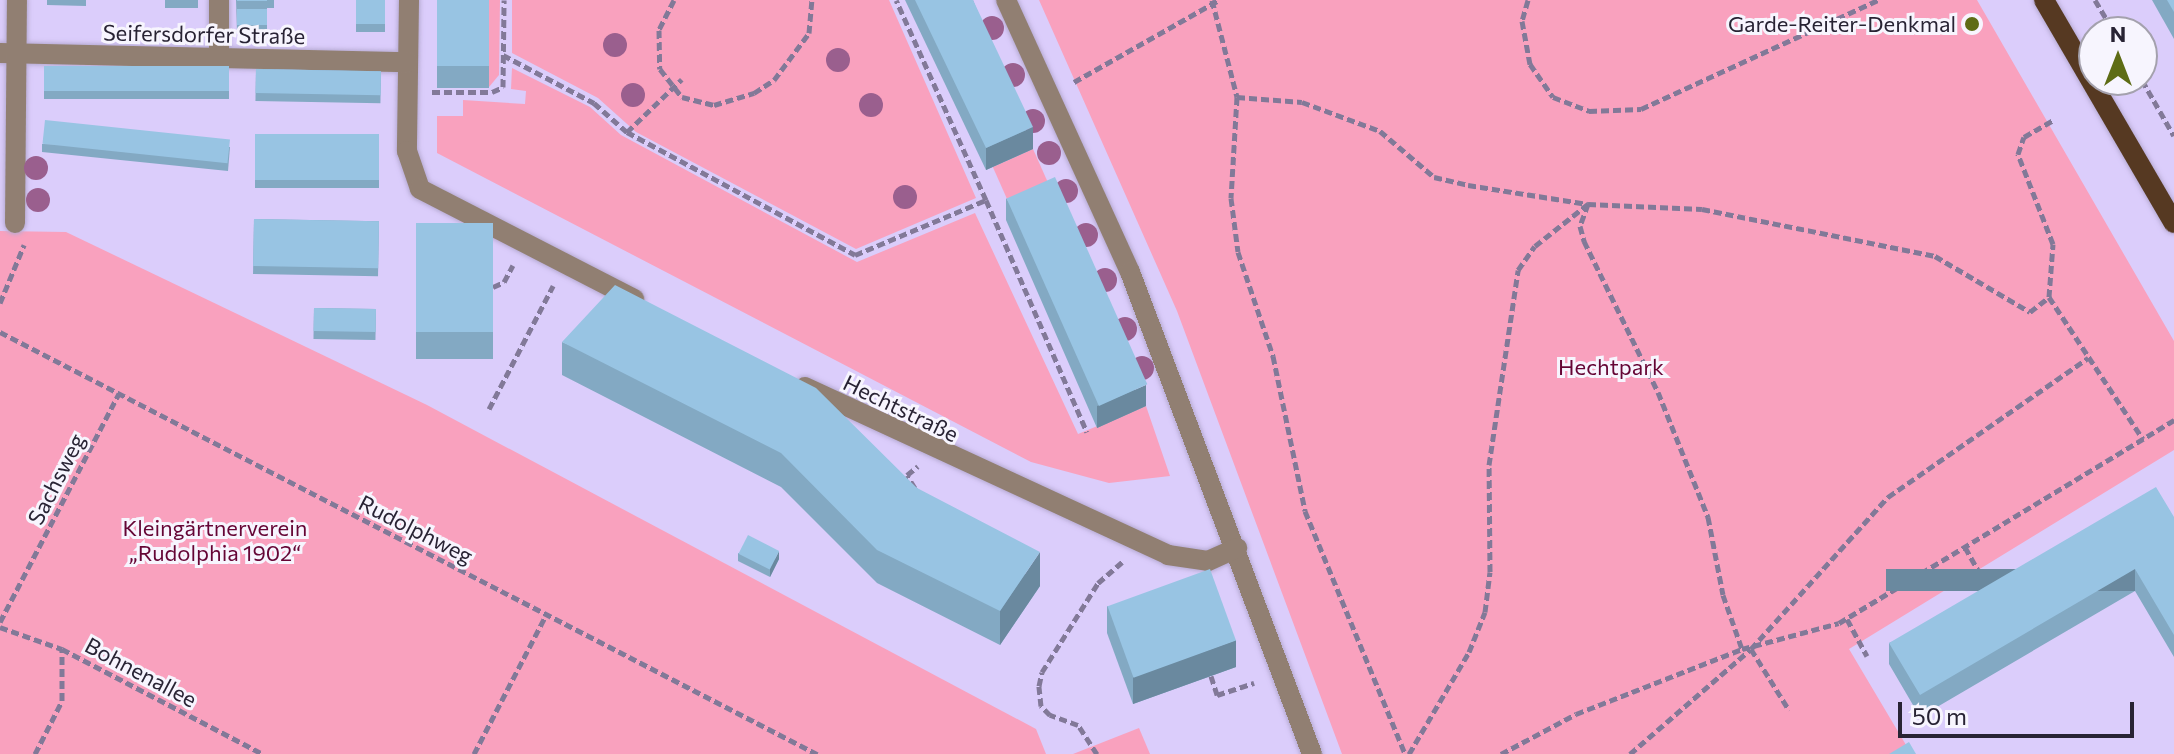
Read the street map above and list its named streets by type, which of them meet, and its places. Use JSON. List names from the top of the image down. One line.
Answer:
{"streets":{"street":["Seifersdorfer Straße","Hechtstraße"],"path":["Sachsweg","Rudolphweg","Bohnenallee"]},"crossings":[["Sachsweg","Rudolphweg"],["Sachsweg","Bohnenallee"]],"parks":["Hechtpark","Kleingärtnerverein „Rudolphia 1902“"],"places":["Garde-Reiter-Denkmal"],"scale_bar":"50 m","north":"top"}
